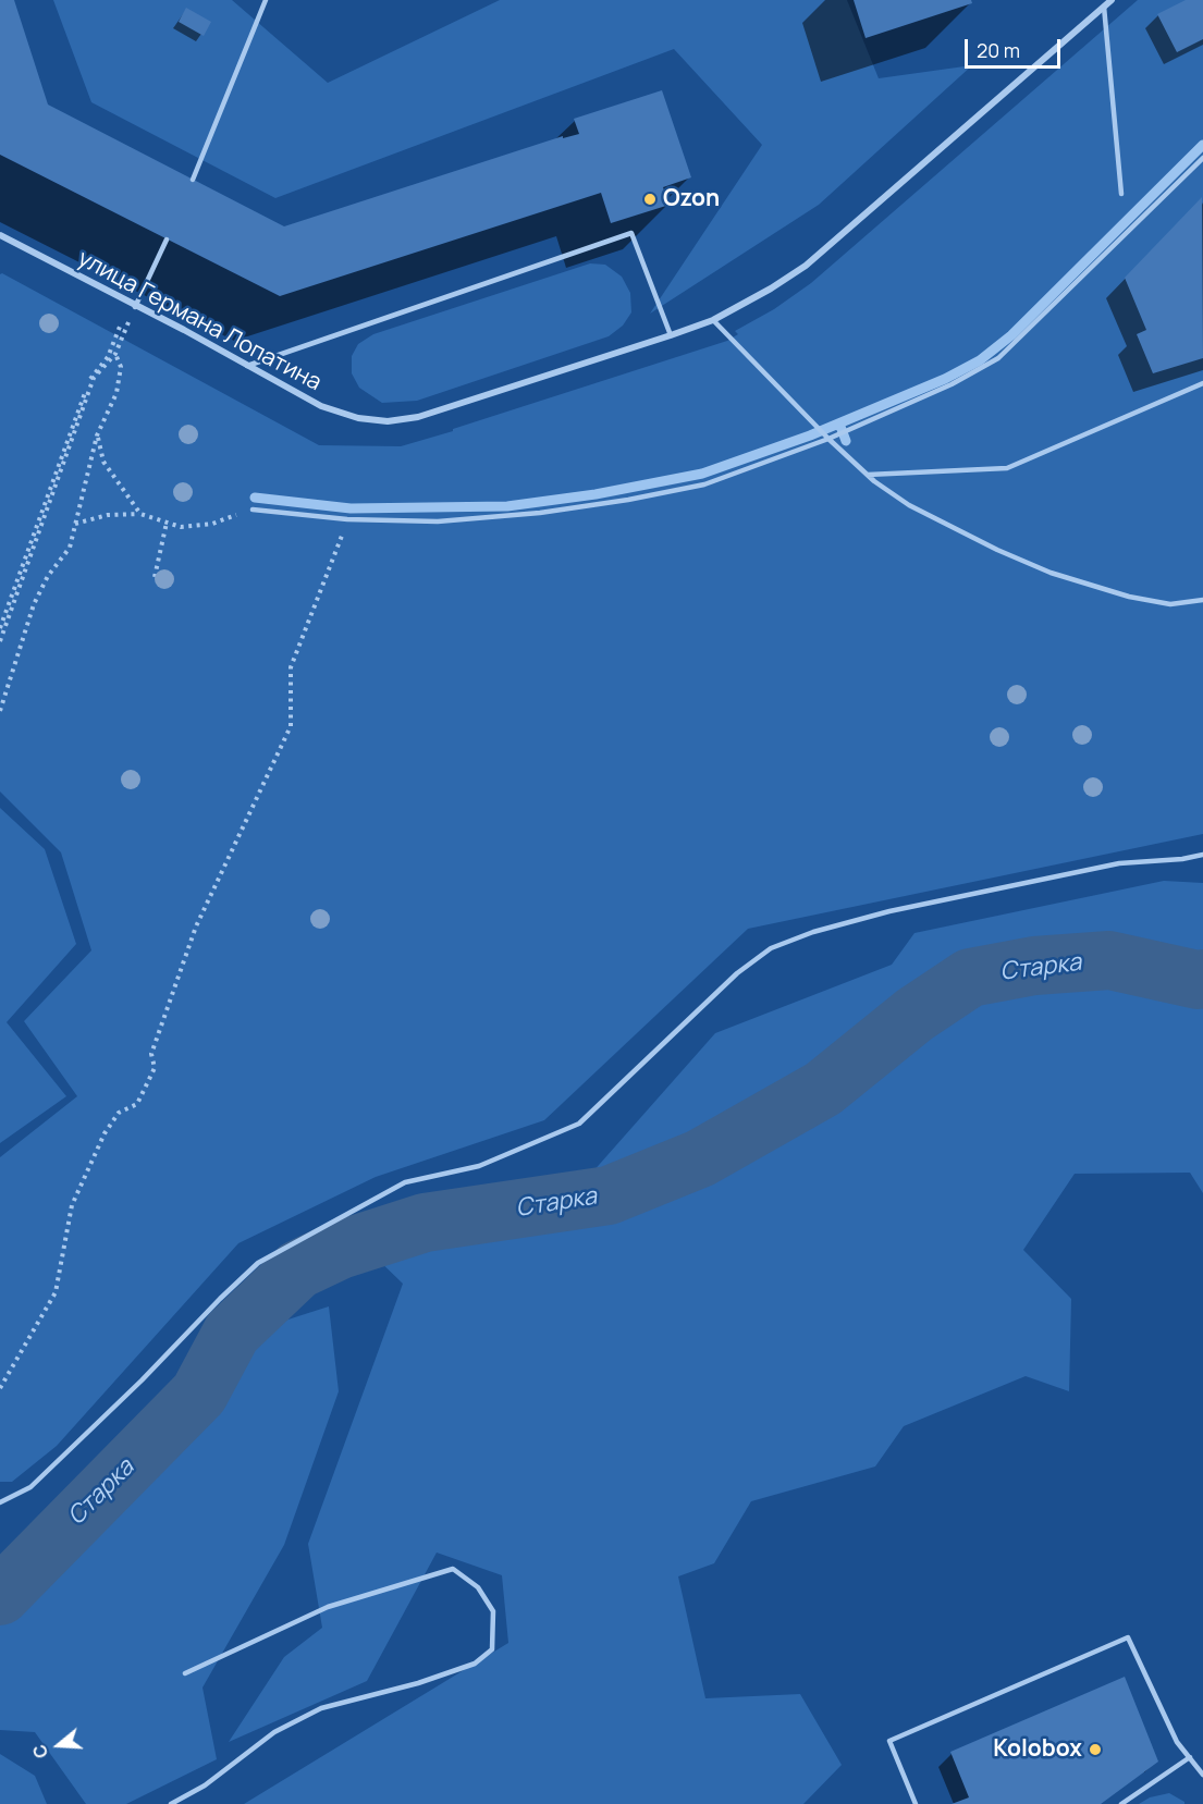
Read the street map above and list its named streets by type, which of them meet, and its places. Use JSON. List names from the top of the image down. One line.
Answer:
{"streets":{"street":["улица Германа Лопатина"]},"water":["Старка"],"places":["Ozon","Kolobox"],"scale_bar":"20 m","north":"left"}
